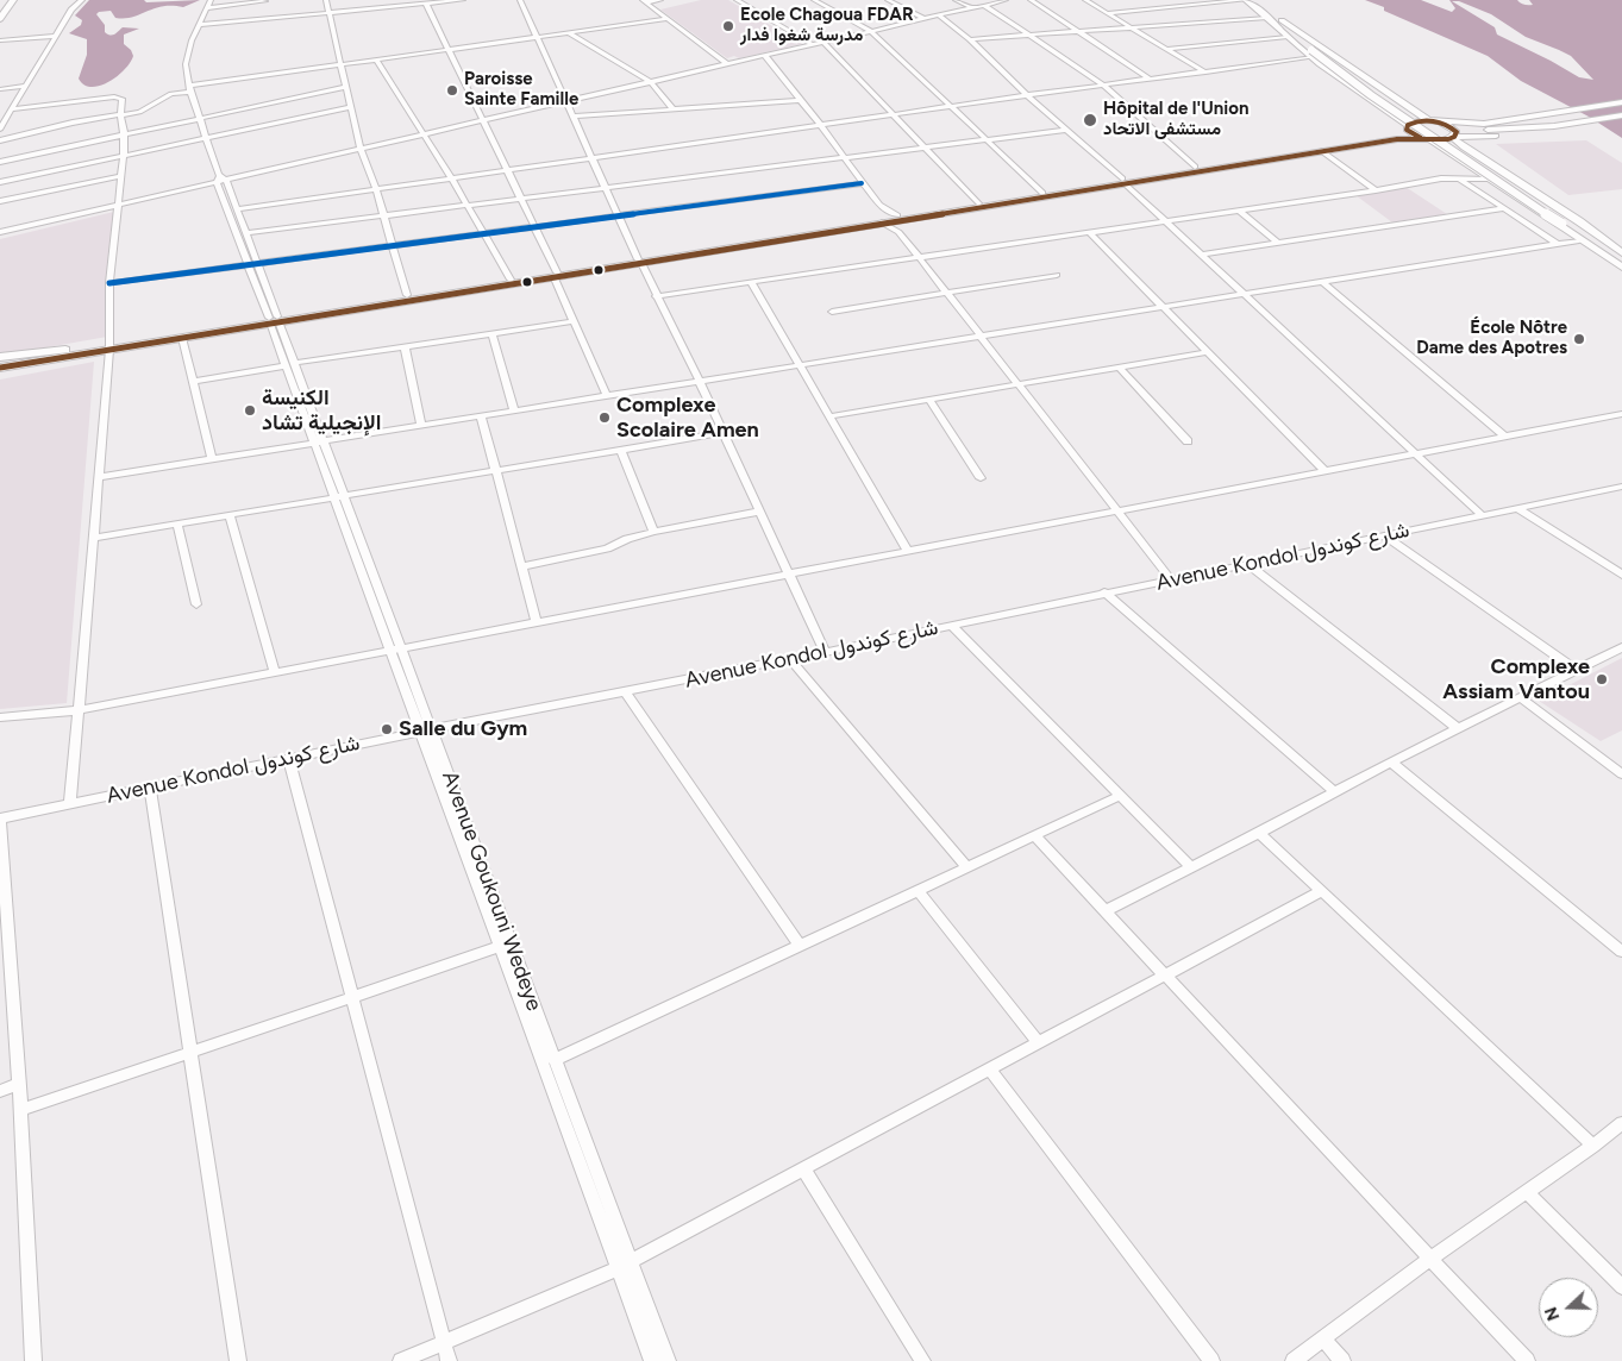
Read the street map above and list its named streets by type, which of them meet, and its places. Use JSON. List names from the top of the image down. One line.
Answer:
{"streets":{"street":["Avenue Kondol شارع كوندول","Avenue Goukouni Wedeye"]},"crossings":[["Avenue Kondol شارع كوندول","Avenue Goukouni Wedeye"]],"places":["Ecole Chagoua FDAR مدرسة شغوا فدار","Paroisse Sainte Famille","Hôpital de l'Union مستشفى الاتحاد","École Nôtre Dame des Apotres","الكنيسة الإنجيلية تشاد","Complexe Scolaire Amen","Complexe Assiam Vantou","Salle du Gym"],"north":"left"}
